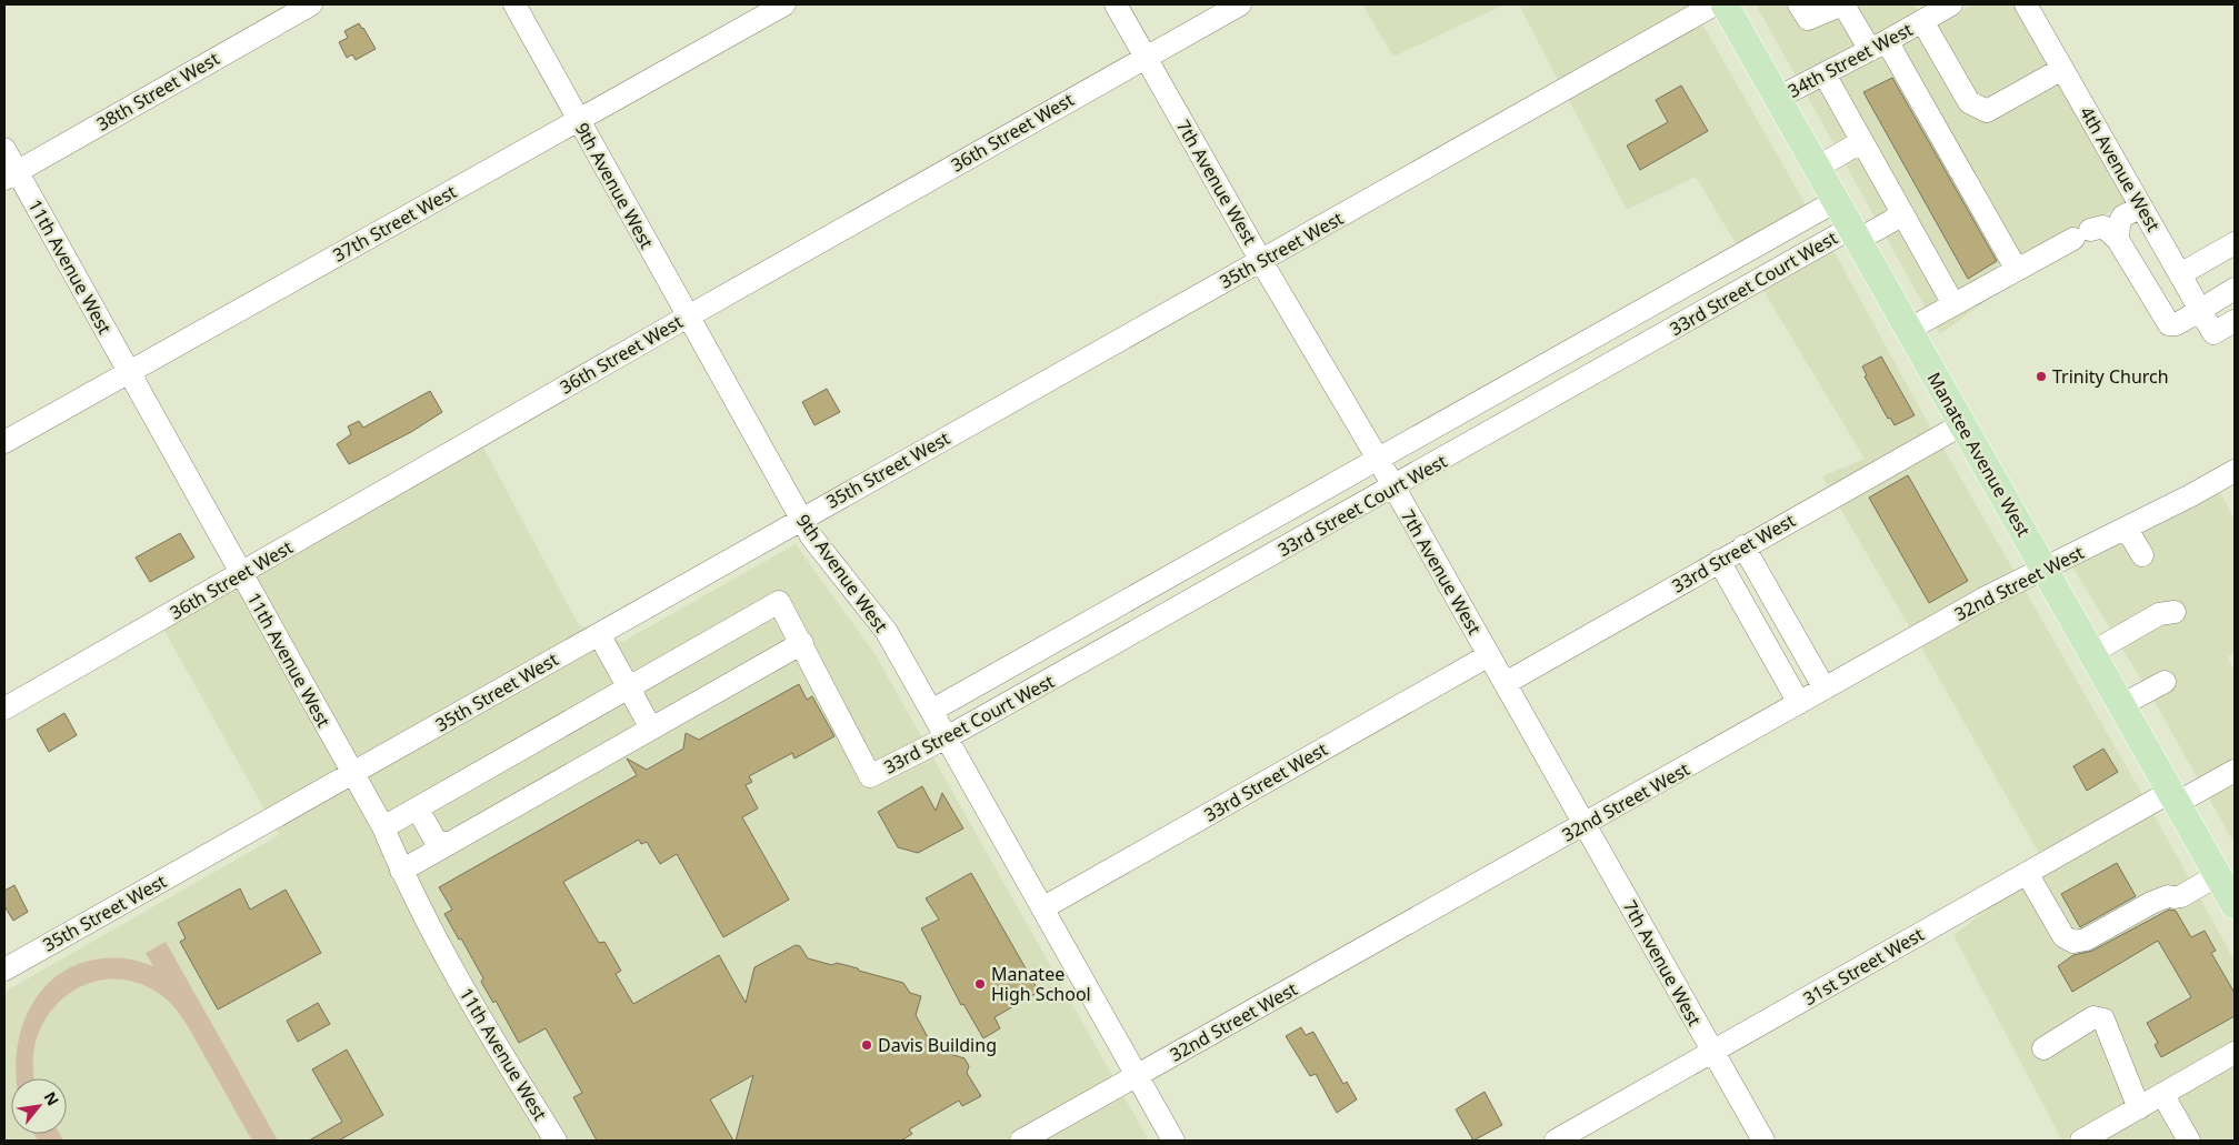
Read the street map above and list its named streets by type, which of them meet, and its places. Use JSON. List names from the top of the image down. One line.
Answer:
{"streets":{"main road":["Manatee Avenue West"],"street":["34th Street West","38th Street West","36th Street West","4th Avenue West","7th Avenue West","9th Avenue West","37th Street West","35th Street West","11th Avenue West","33rd Street Court West","33rd Street West","32nd Street West","31st Street West"]},"crossings":[["34th Street West","Manatee Avenue West"],["38th Street West","11th Avenue West"],["36th Street West","7th Avenue West"],["36th Street West","9th Avenue West"],["36th Street West","11th Avenue West"],["7th Avenue West","35th Street West"],["7th Avenue West","33rd Street Court West"],["7th Avenue West","33rd Street West"],["7th Avenue West","32nd Street West"],["7th Avenue West","31st Street West"],["9th Avenue West","37th Street West"],["9th Avenue West","35th Street West"],["9th Avenue West","33rd Street Court West"],["9th Avenue West","33rd Street West"],["9th Avenue West","32nd Street West"],["37th Street West","11th Avenue West"],["35th Street West","11th Avenue West"],["33rd Street Court West","Manatee Avenue West"],["Manatee Avenue West","33rd Street West"],["Manatee Avenue West","32nd Street West"],["Manatee Avenue West","31st Street West"]],"places":["Trinity Church","Manatee High School","Davis Building"],"north":"top right"}
